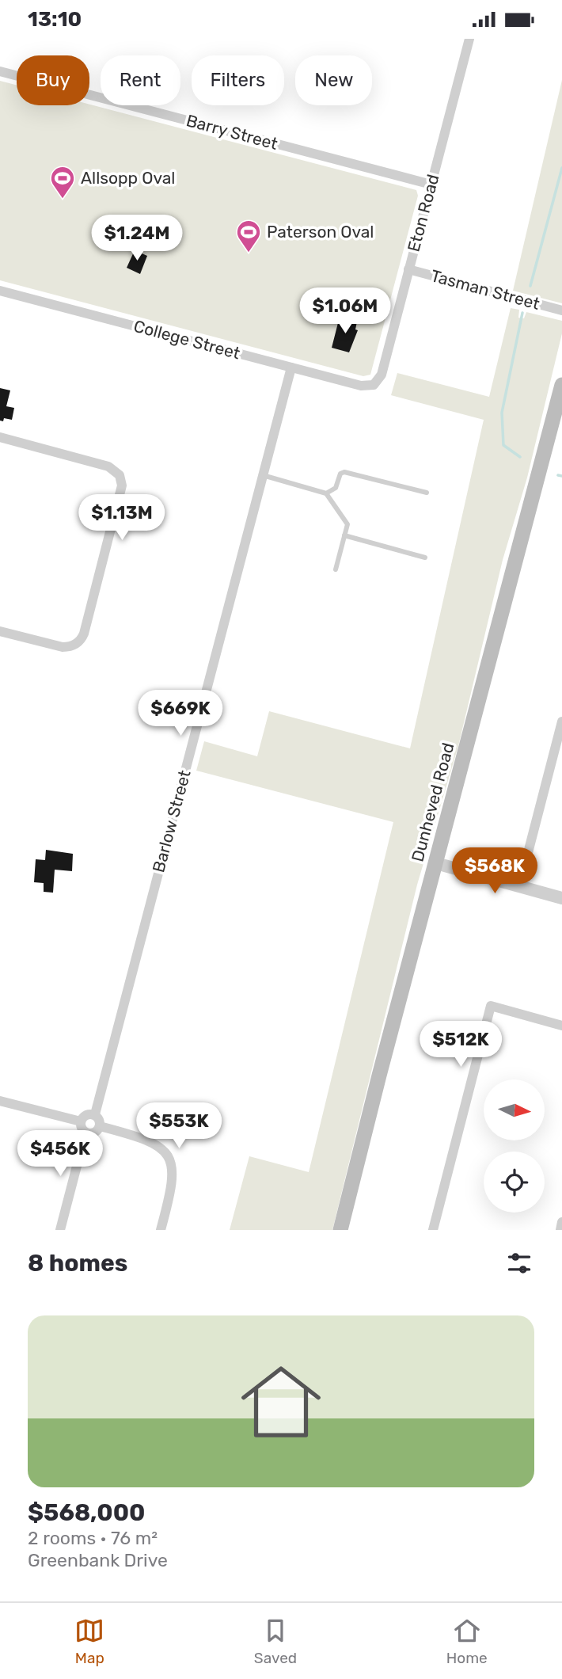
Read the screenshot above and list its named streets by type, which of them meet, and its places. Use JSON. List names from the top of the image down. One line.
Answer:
{"streets":{"main road":["Dunheved Road"],"street":["Barry Street","Eton Road","Tasman Street","College Street","Barlow Street"]},"crossings":[["Barry Street","Eton Road"],["Eton Road","Tasman Street"],["Eton Road","College Street"],["College Street","Barlow Street"]],"places":{"sports":["Allsopp Oval","Paterson Oval"]},"north":"right","page":{"status":"13:10","chip":["Buy","Rent","Filters","New"],"price":["$1.24M","$1.06M","$1.13M","$669K","$568K","$512K","$553K","$456K"],"heading":"8 homes","list":[{"name":"$568,000","note":"2 rooms · 76 m² · Greenbank Drive"}],"tabs":["Map","Saved","Home"]}}
